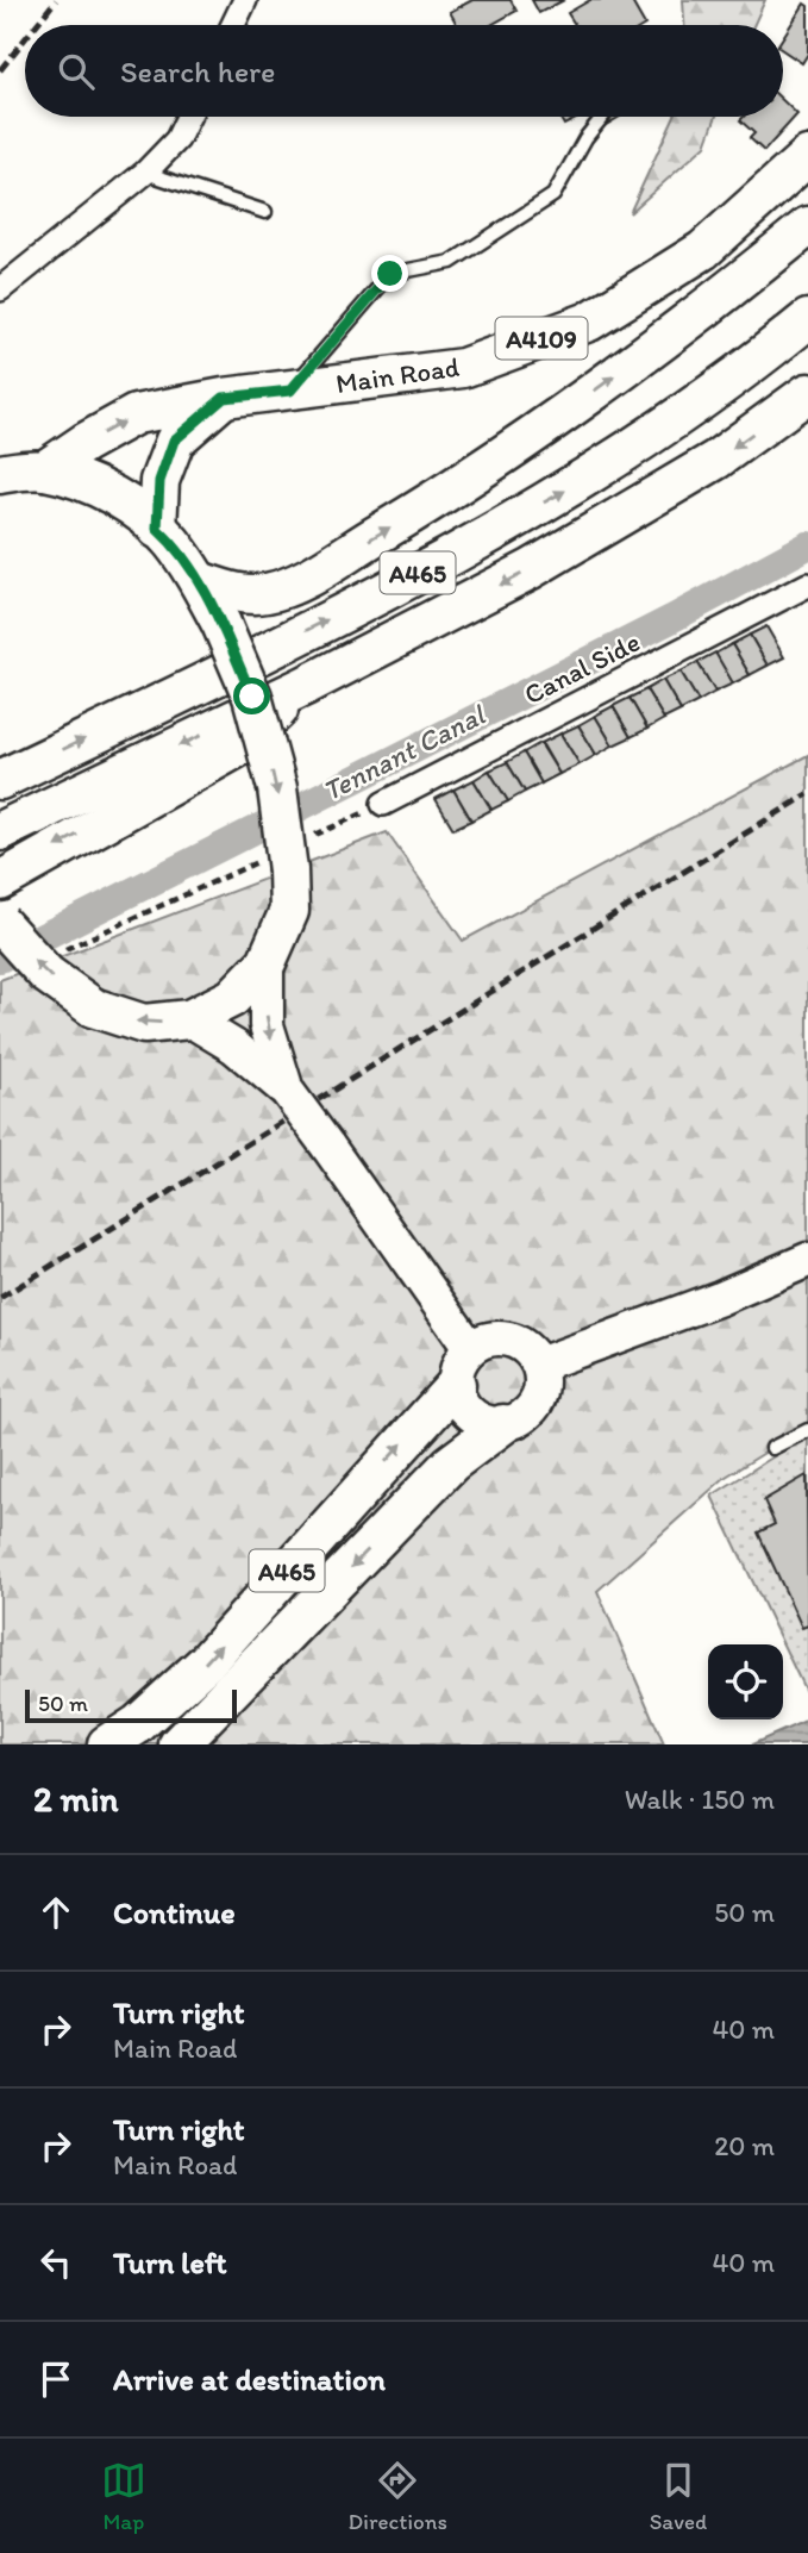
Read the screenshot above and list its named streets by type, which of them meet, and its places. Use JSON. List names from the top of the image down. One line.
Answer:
{"streets":{"main road":["A4109","Main Road","A465"],"street":["Canal Side"]},"water":["Tennant Canal"],"scale_bar":"50 m","page":{"search":"Search here","scale":"50 m","heading":["2 min","Walk · 150 m"],"list":[["Continue","50 m"],["Turn right","Main Road","40 m"],["Turn right","Main Road","20 m"],["Turn left","40 m"],"Arrive at destination"],"nav":["Map","Directions","Saved"]}}
